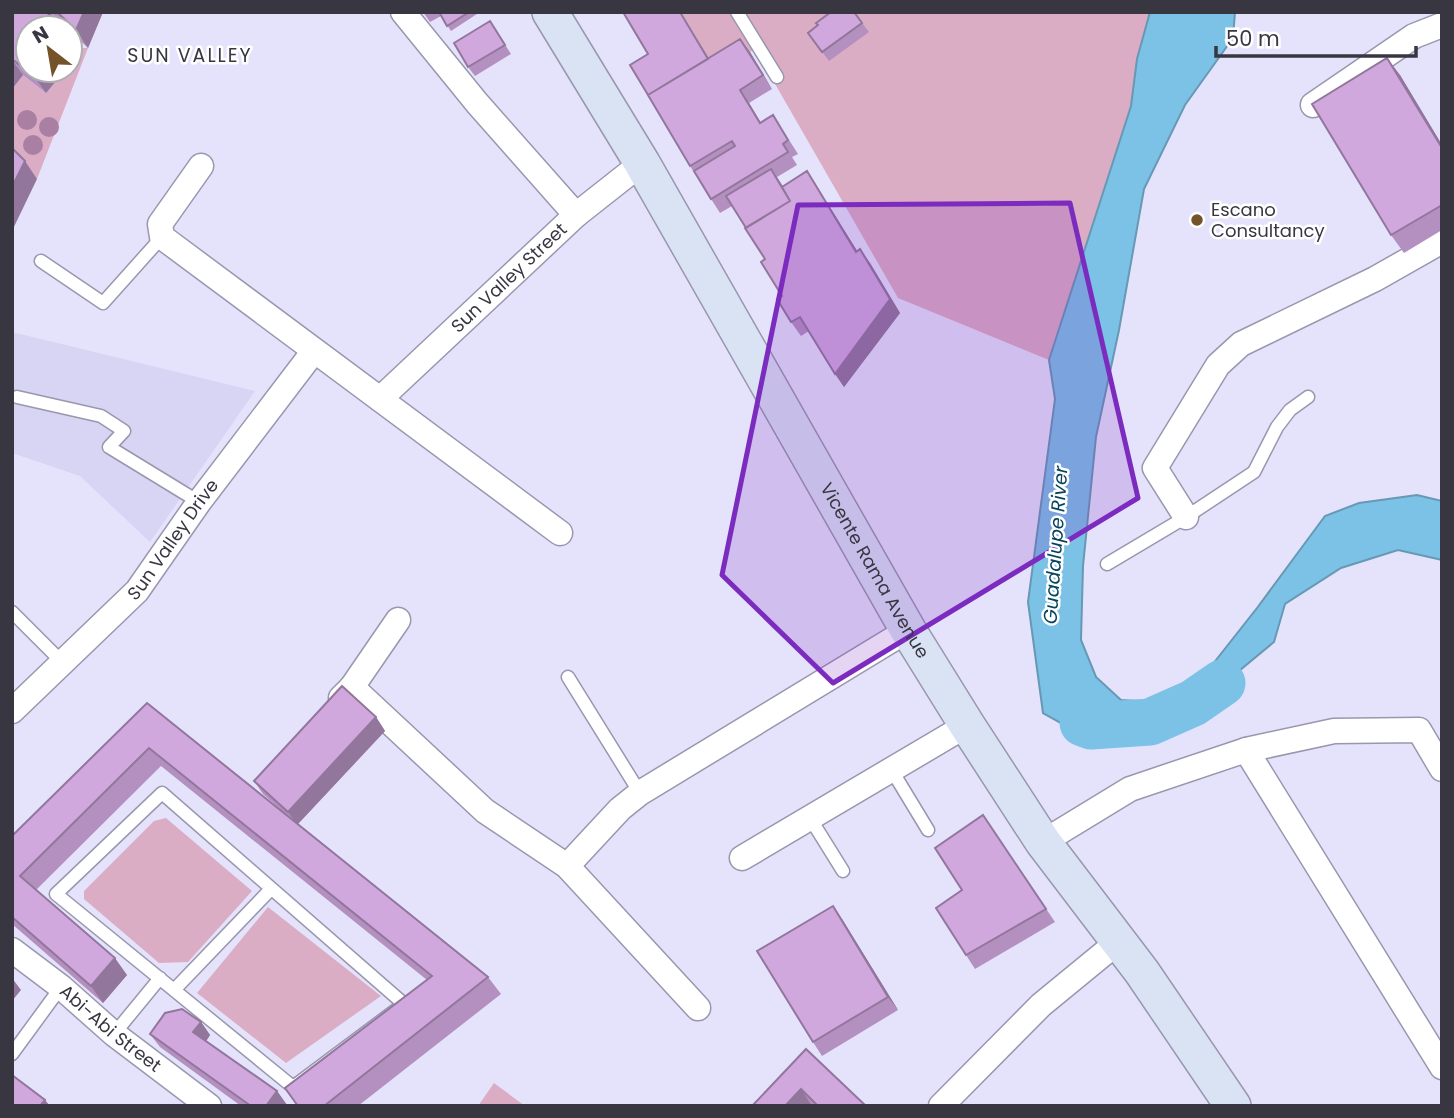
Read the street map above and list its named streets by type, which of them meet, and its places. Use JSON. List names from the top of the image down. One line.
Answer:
{"streets":{"main road":["Vicente Rama Avenue"],"street":["Sun Valley Street","Sun Valley Drive","Abi-Abi Street"]},"crossings":[["Sun Valley Street","Vicente Rama Avenue"]],"districts":["SUN VALLEY"],"water":["Guadalupe River"],"places":["Escano Consultancy"],"scale_bar":"50 m","north":"top left"}
